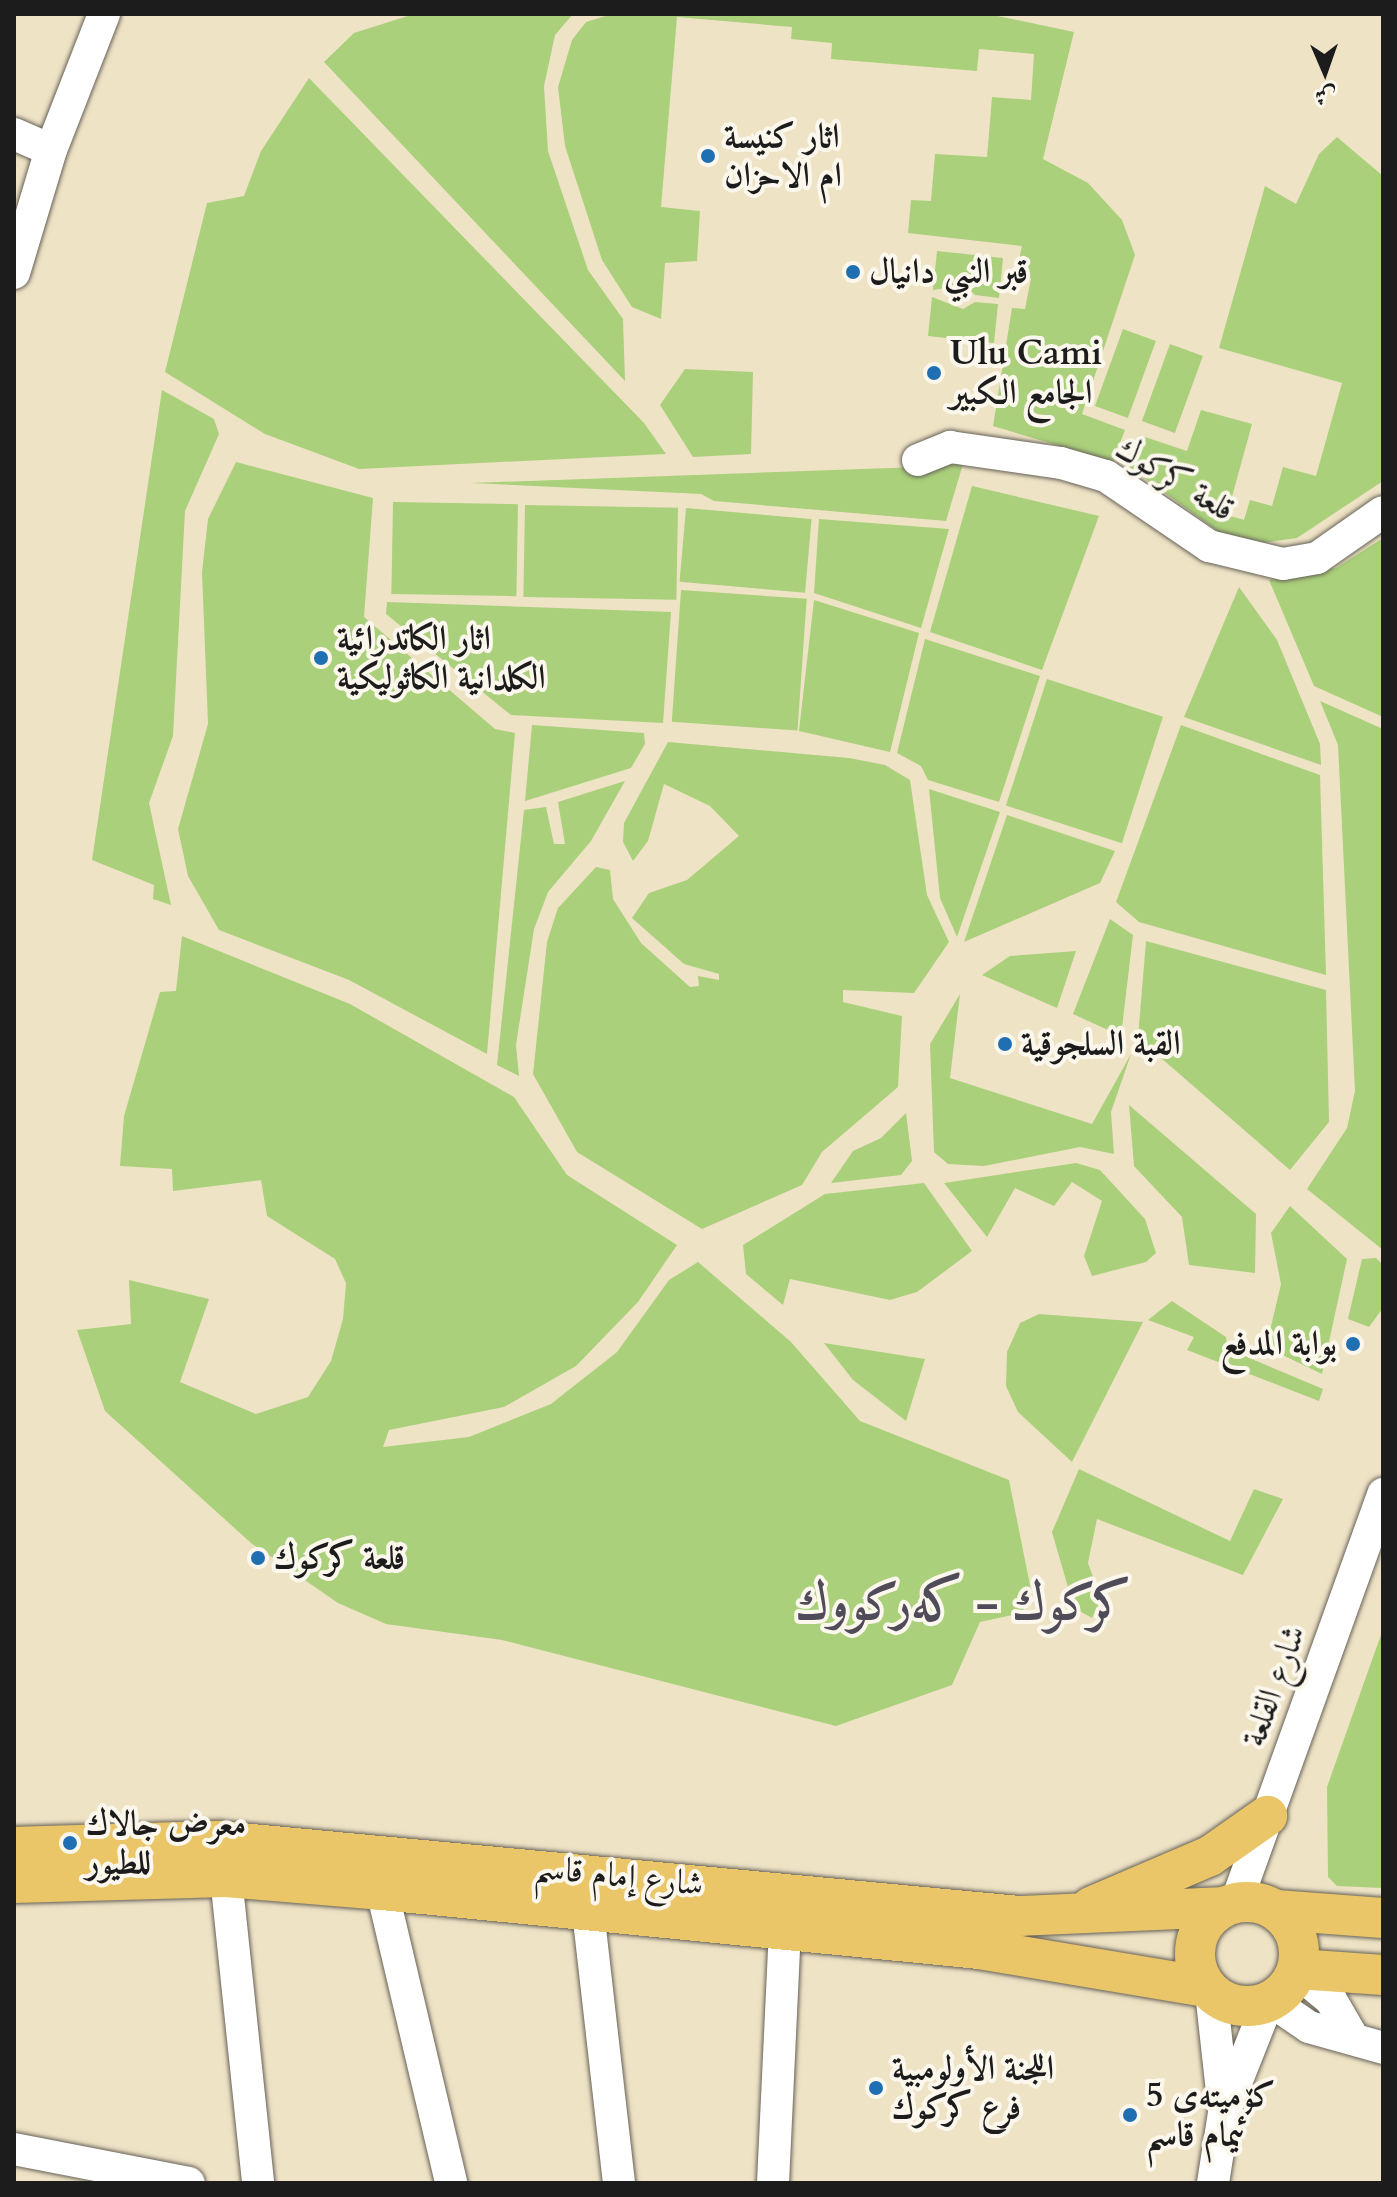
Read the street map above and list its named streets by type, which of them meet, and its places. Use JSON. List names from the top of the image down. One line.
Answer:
{"streets":{"main road":["شارع إمام قاسم"],"street":["قلعة كركوك","شارع القلعة"]},"crossings":[["شارع القلعة","شارع إمام قاسم"]],"districts":["كركوك - کەرکووك"],"places":["اثار كنيسة ام الاحزان","قبر النبي دانيال","Ulu Cami الجامع الكبير","اثار الكاتدرائية الكلدانية الكاثوليكية","القبة السلجوقية","بوابة المدفع","قلعة كركوك","معرض جالاك للطيور","اللجنة الأولومبية فرع كركوك","کۆمیتەی 5 ئیمام قاسم"],"north":"bottom"}
